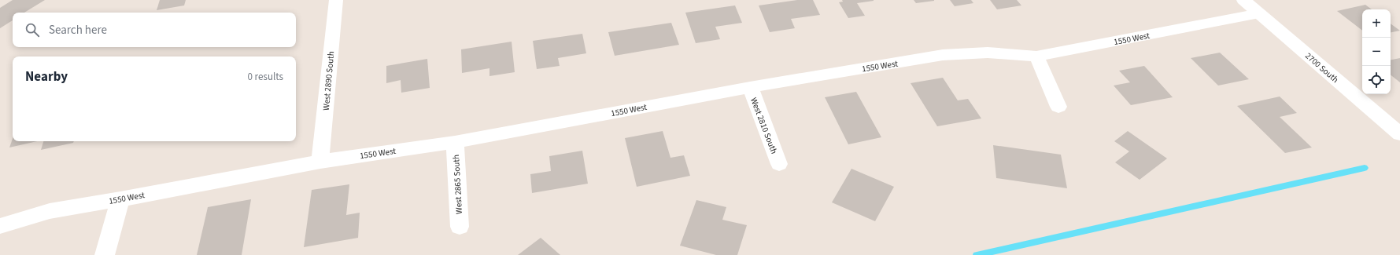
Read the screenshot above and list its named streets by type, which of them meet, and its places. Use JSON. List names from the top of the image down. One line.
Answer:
{"streets":{"street":["1550 West","2700 South","West 2890 South","West 2810 South","West 2865 South"]},"crossings":[["1550 West","2700 South"],["1550 West","West 2890 South"],["1550 West","West 2810 South"],["1550 West","West 2865 South"]],"page":{"map_buttons":["+","−"],"search":"Search here","heading":["Nearby","0 results"]}}
